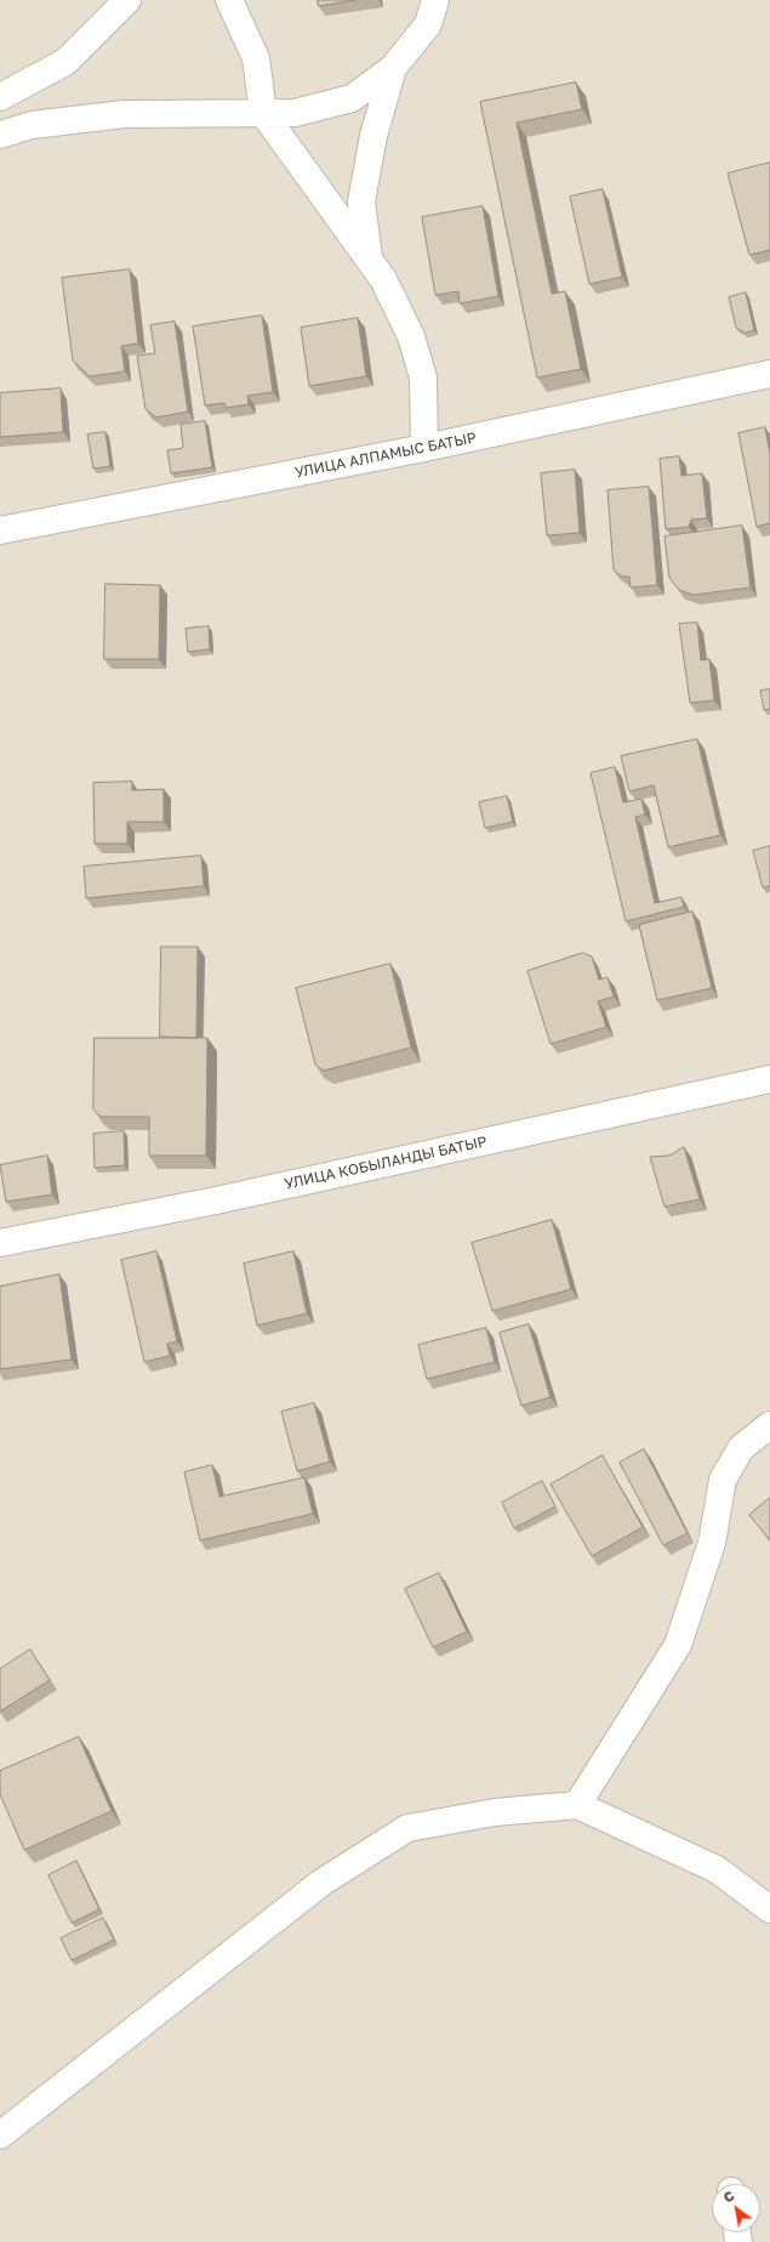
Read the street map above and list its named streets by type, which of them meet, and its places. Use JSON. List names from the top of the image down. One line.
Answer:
{"streets":{"street":["УЛИЦА АЛПАМЫС БАТЫР","УЛИЦА КОБЫЛАНДЫ БАТЫР"]},"north":"top left"}
